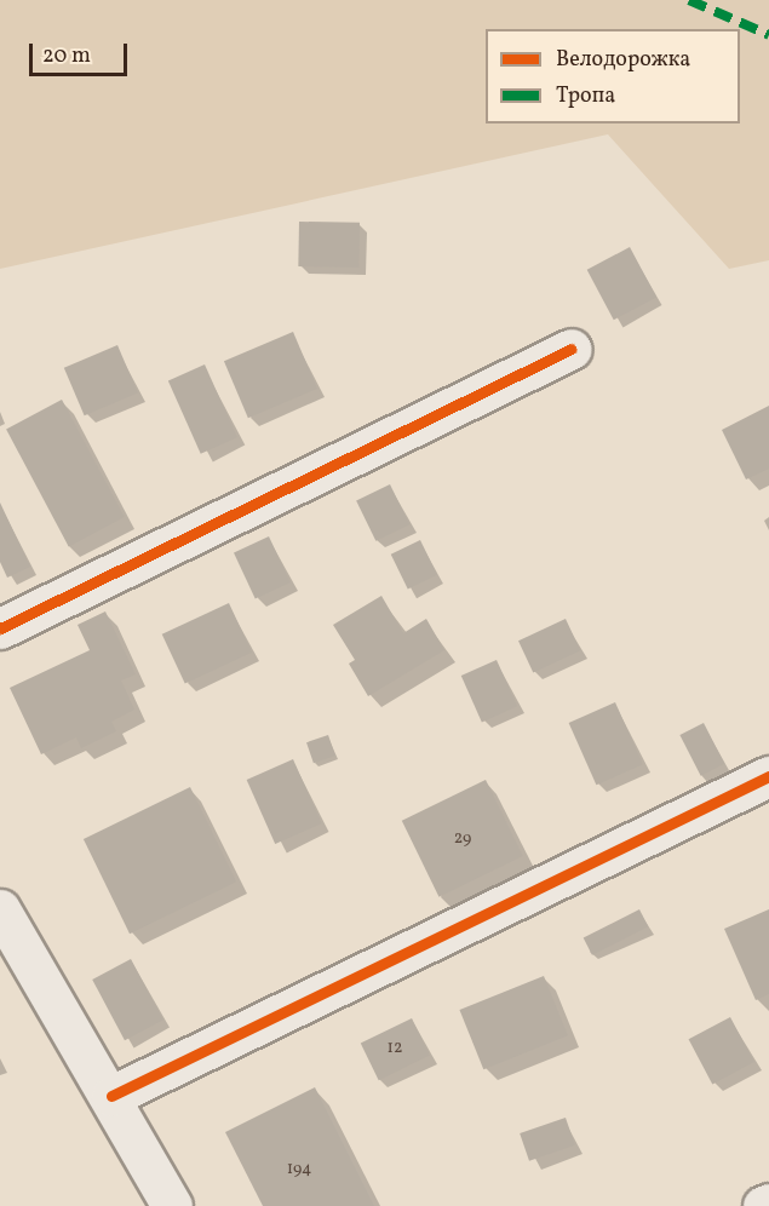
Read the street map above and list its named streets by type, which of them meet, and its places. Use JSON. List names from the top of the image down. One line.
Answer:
{"house_numbers":["29","12","194"],"legend":["Велодорожка","Тропа"],"scale_bar":"20 m"}
